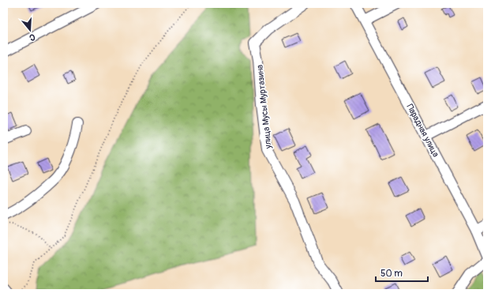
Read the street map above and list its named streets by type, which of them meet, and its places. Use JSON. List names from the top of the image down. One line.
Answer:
{"streets":{"street":["улица Мусы Муртазина","Парадная улица"]},"scale_bar":"50 m","north":"bottom"}
